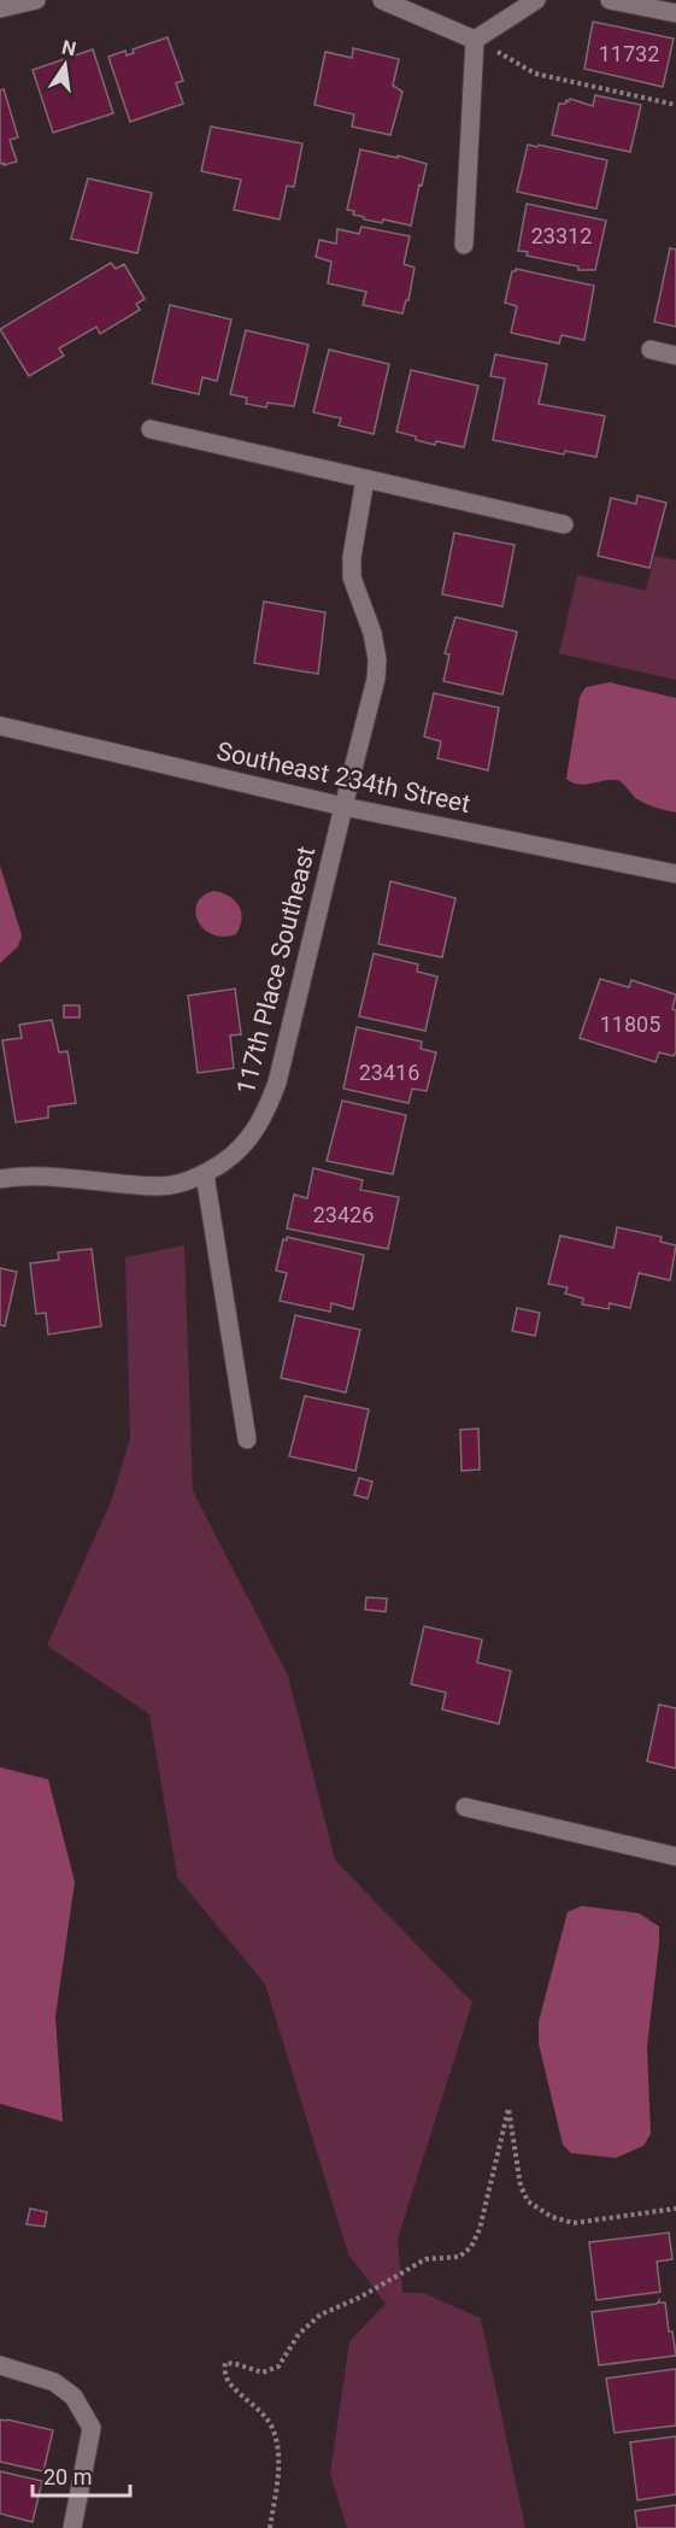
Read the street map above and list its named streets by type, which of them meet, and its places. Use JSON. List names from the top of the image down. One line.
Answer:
{"streets":{"street":["Southeast 234th Street","117th Place Southeast"]},"crossings":[["Southeast 234th Street","117th Place Southeast"]],"house_numbers":["11732","23312","11805","23416","23426"],"scale_bar":"20 m","north":"top"}
